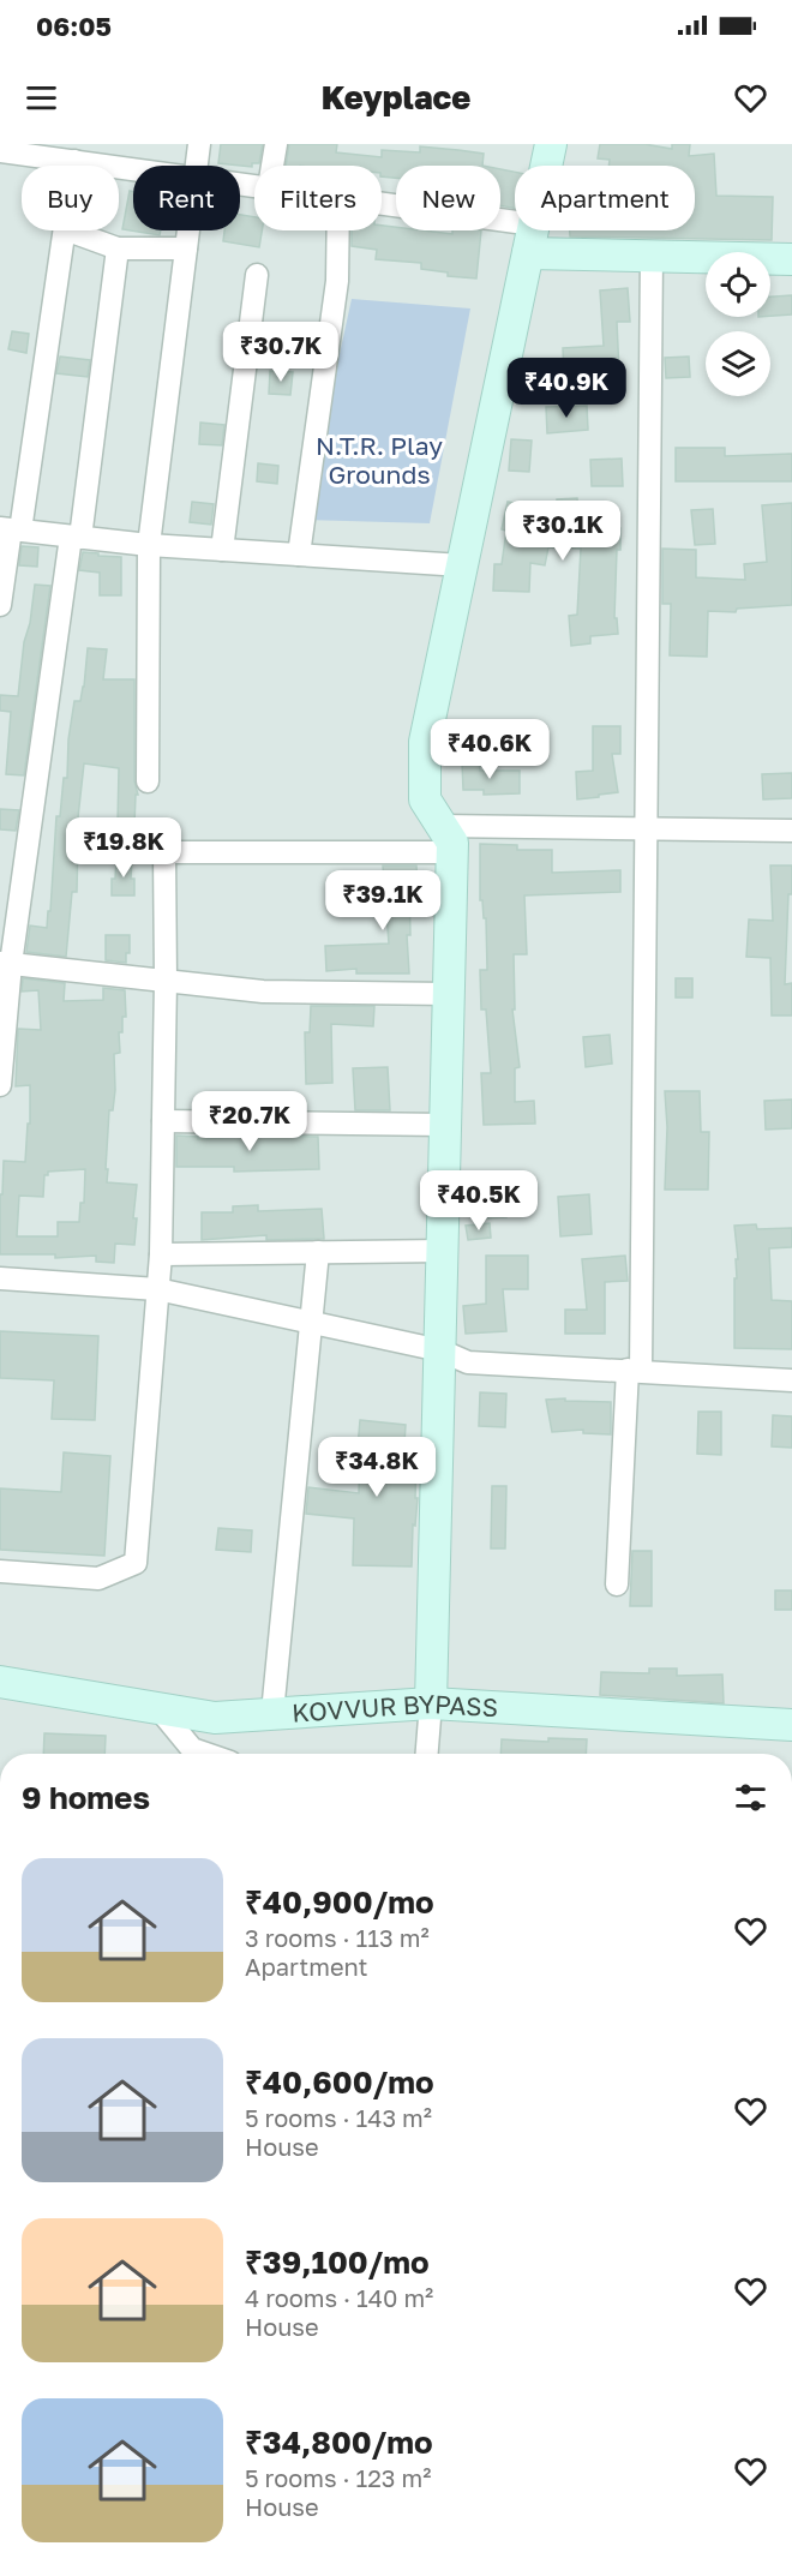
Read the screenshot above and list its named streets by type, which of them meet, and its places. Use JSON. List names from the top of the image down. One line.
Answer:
{"streets":{"street":["KOVVUR BYPASS"]},"parks":["N.T.R. Play Grounds"],"page":{"status":"06:05","header":"Keyplace","chip":["Buy","Rent","Filters","New","Apartment"],"price":["₹30.7K","₹40.9K","₹30.1K","₹40.6K","₹19.8K","₹39.1K","₹20.7K","₹40.5K","₹34.8K"],"heading":"9 homes","list":[{"name":"₹40,900/mo","note":"3 rooms · 113 m² · Apartment"},{"name":"₹40,600/mo","note":"5 rooms · 143 m² · House"},{"name":"₹39,100/mo","note":"4 rooms · 140 m² · House"},{"name":"₹34,800/mo","note":"5 rooms · 123 m² · House"}]}}
